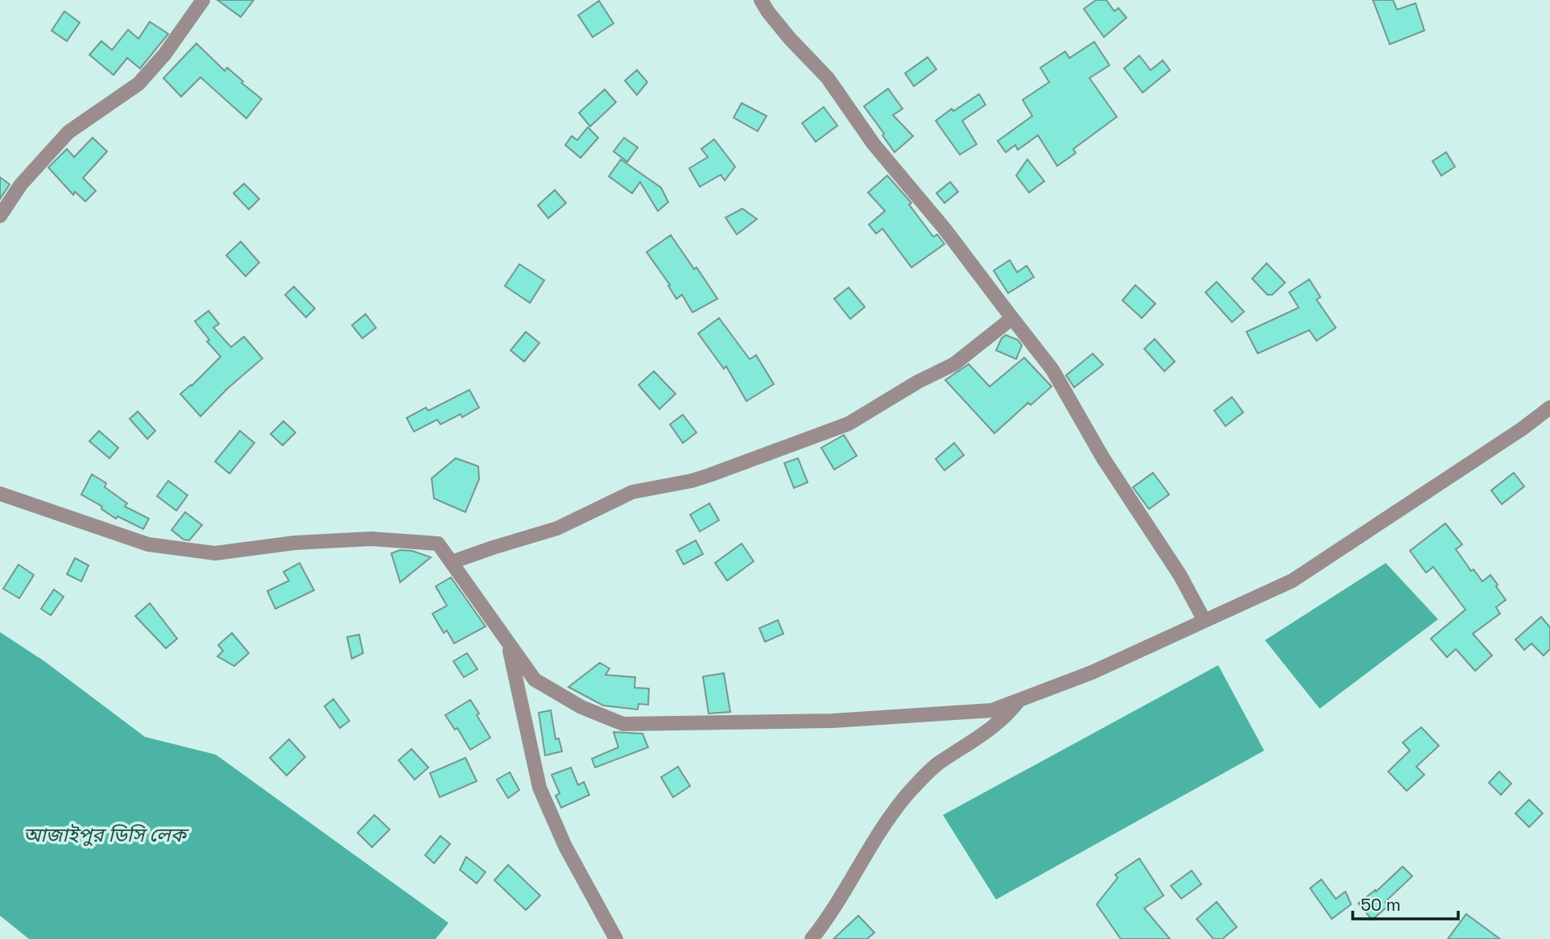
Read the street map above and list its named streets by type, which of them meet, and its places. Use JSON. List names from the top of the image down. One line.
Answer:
{"water":["আজাইপুর ডিসি লেক"],"scale_bar":"50 m"}
